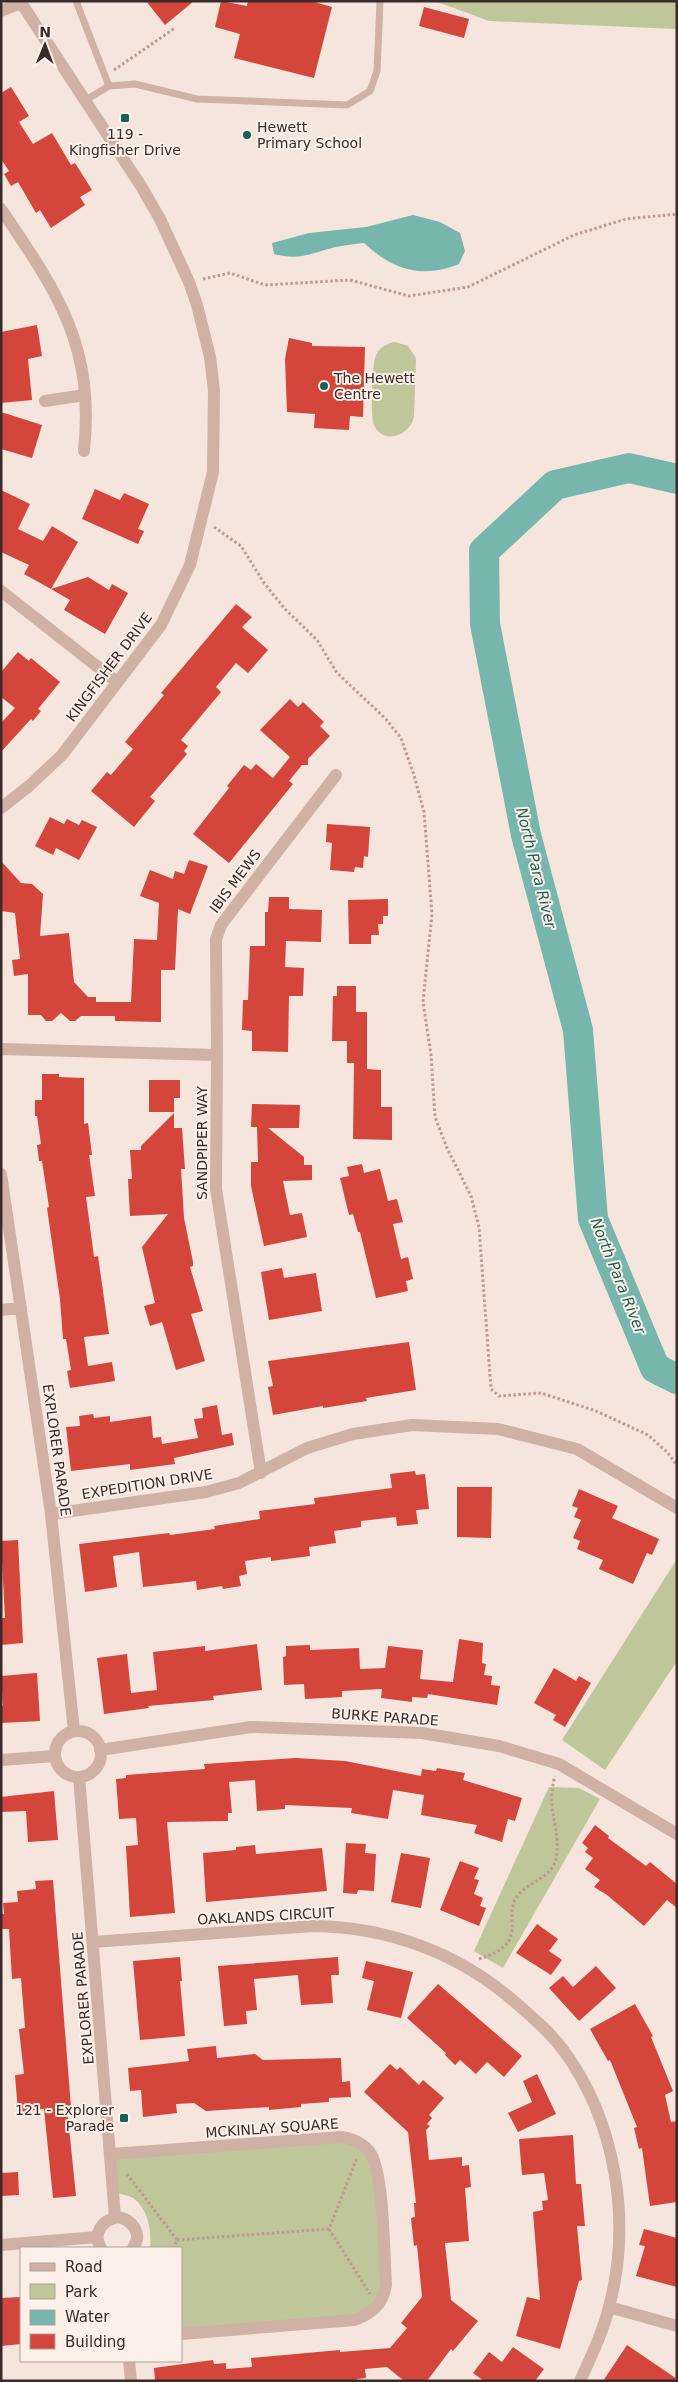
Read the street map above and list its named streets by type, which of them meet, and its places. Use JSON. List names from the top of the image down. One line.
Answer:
{"streets":{"street":["KINGFISHER DRIVE","IBIS MEWS","SANDPIPER WAY","EXPLORER PARADE","EXPEDITION DRIVE","BURKE PARADE","OAKLANDS CIRCUIT","MCKINLAY SQUARE"]},"crossings":[["IBIS MEWS","SANDPIPER WAY"],["SANDPIPER WAY","EXPEDITION DRIVE"],["EXPLORER PARADE","EXPEDITION DRIVE"],["EXPLORER PARADE","BURKE PARADE"],["EXPLORER PARADE","OAKLANDS CIRCUIT"],["EXPLORER PARADE","MCKINLAY SQUARE"]],"water":["North Para River"],"places":{"transit":["119 - Kingfisher Drive","121 - Explorer Parade"],"other":["Hewett Primary School","The Hewett Centre"]},"legend":["Road","Park","Water","Building"],"north":"top"}
